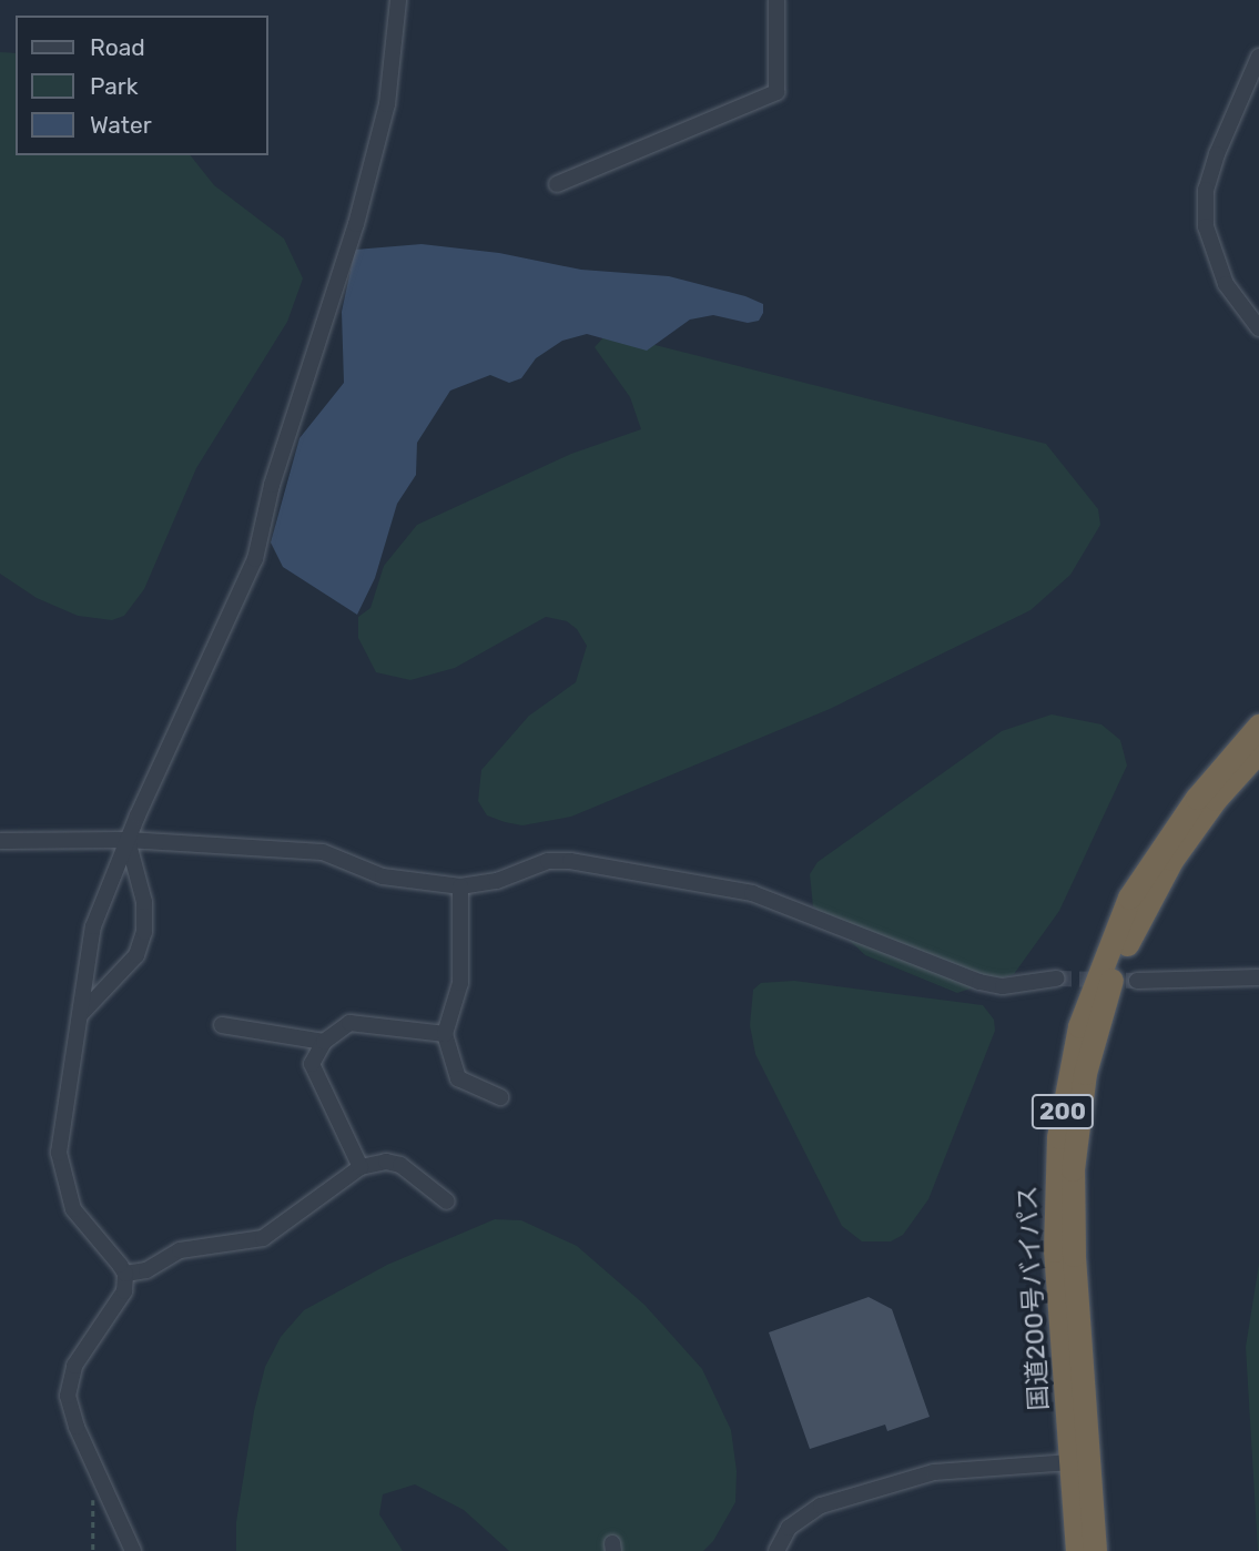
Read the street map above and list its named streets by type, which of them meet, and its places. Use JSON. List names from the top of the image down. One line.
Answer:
{"streets":{"highway":["200","国道200号バイパス"]},"legend":["Road","Park","Water"]}
